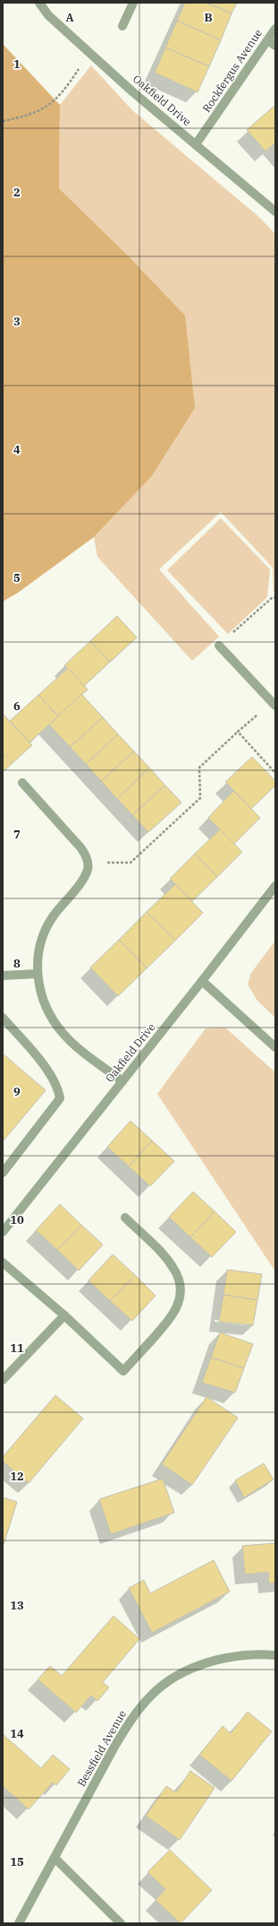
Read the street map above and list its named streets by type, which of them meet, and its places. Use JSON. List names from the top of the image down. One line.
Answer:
{"streets":{"street":["Rockfergus Avenue","Oakfield Drive","Bessfield Avenue"]},"crossings":[["Rockfergus Avenue","Oakfield Drive"]],"grid":{"columns":["A","B"],"rows":["1","2","3","4","5","6","7","8","9","10","11","12","13","14","15"]}}
